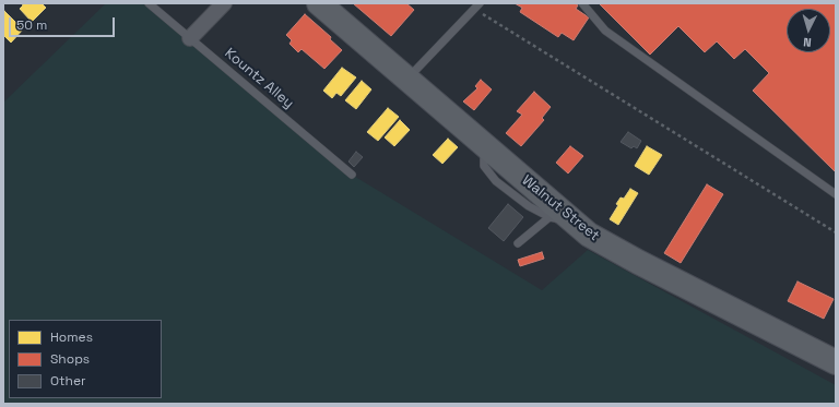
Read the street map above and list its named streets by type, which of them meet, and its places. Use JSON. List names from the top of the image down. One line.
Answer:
{"streets":{"main road":["Walnut Street"],"lane":["Kountz Alley"]},"legend":["Homes","Shops","Other"],"scale_bar":"50 m","north":"bottom"}
